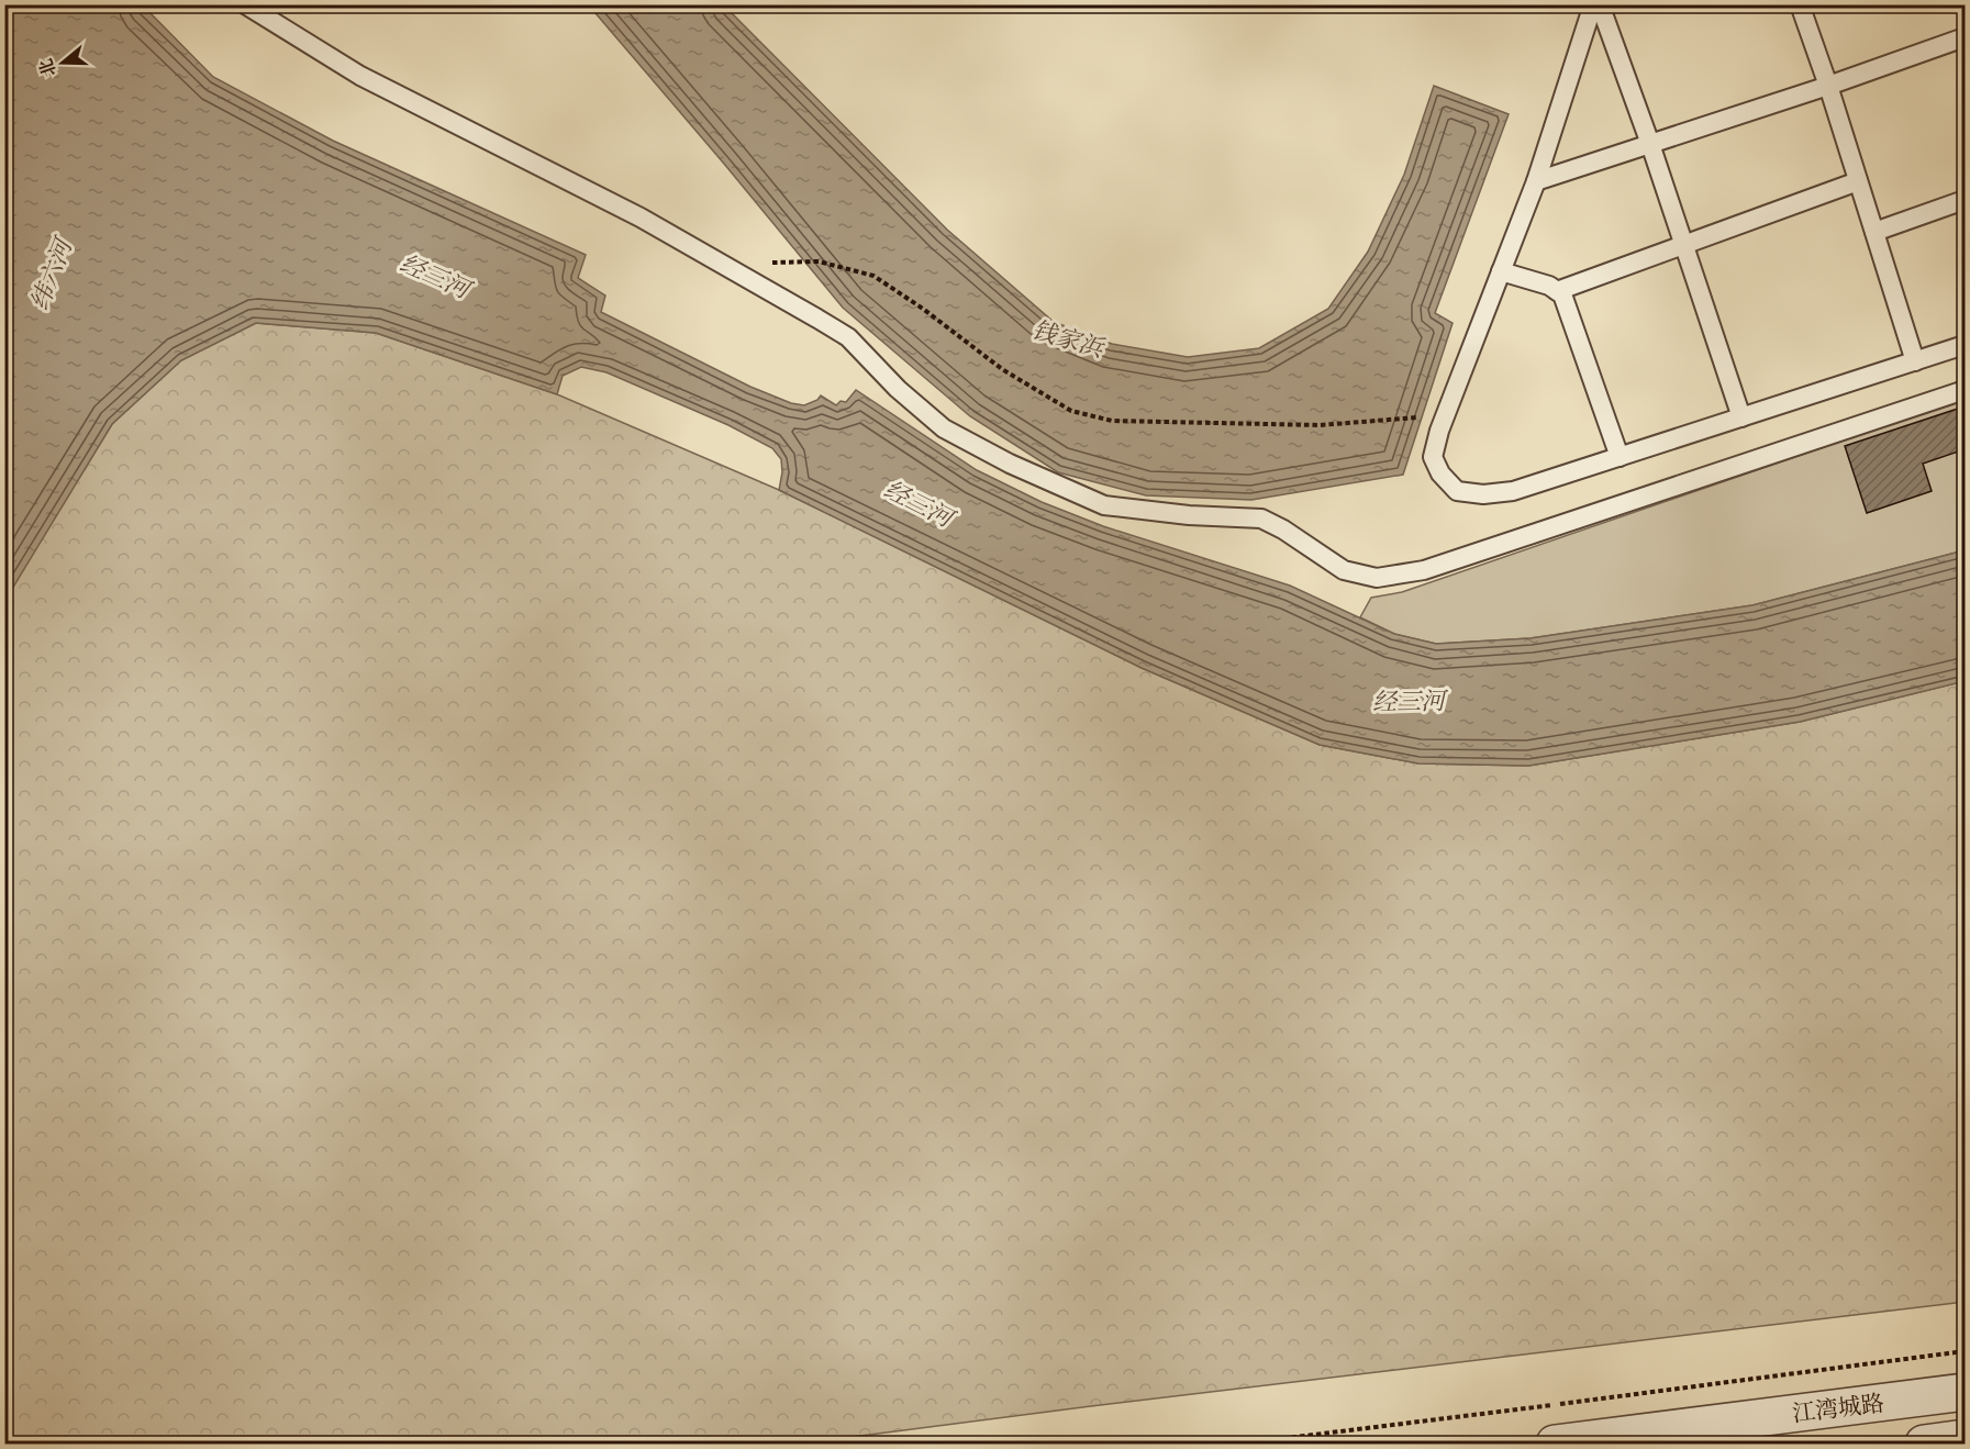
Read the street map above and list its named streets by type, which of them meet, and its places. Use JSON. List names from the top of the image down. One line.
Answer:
{"streets":{"street":["江湾城路"]},"water":["纬六河","经三河","钱家浜"],"north":"left"}
